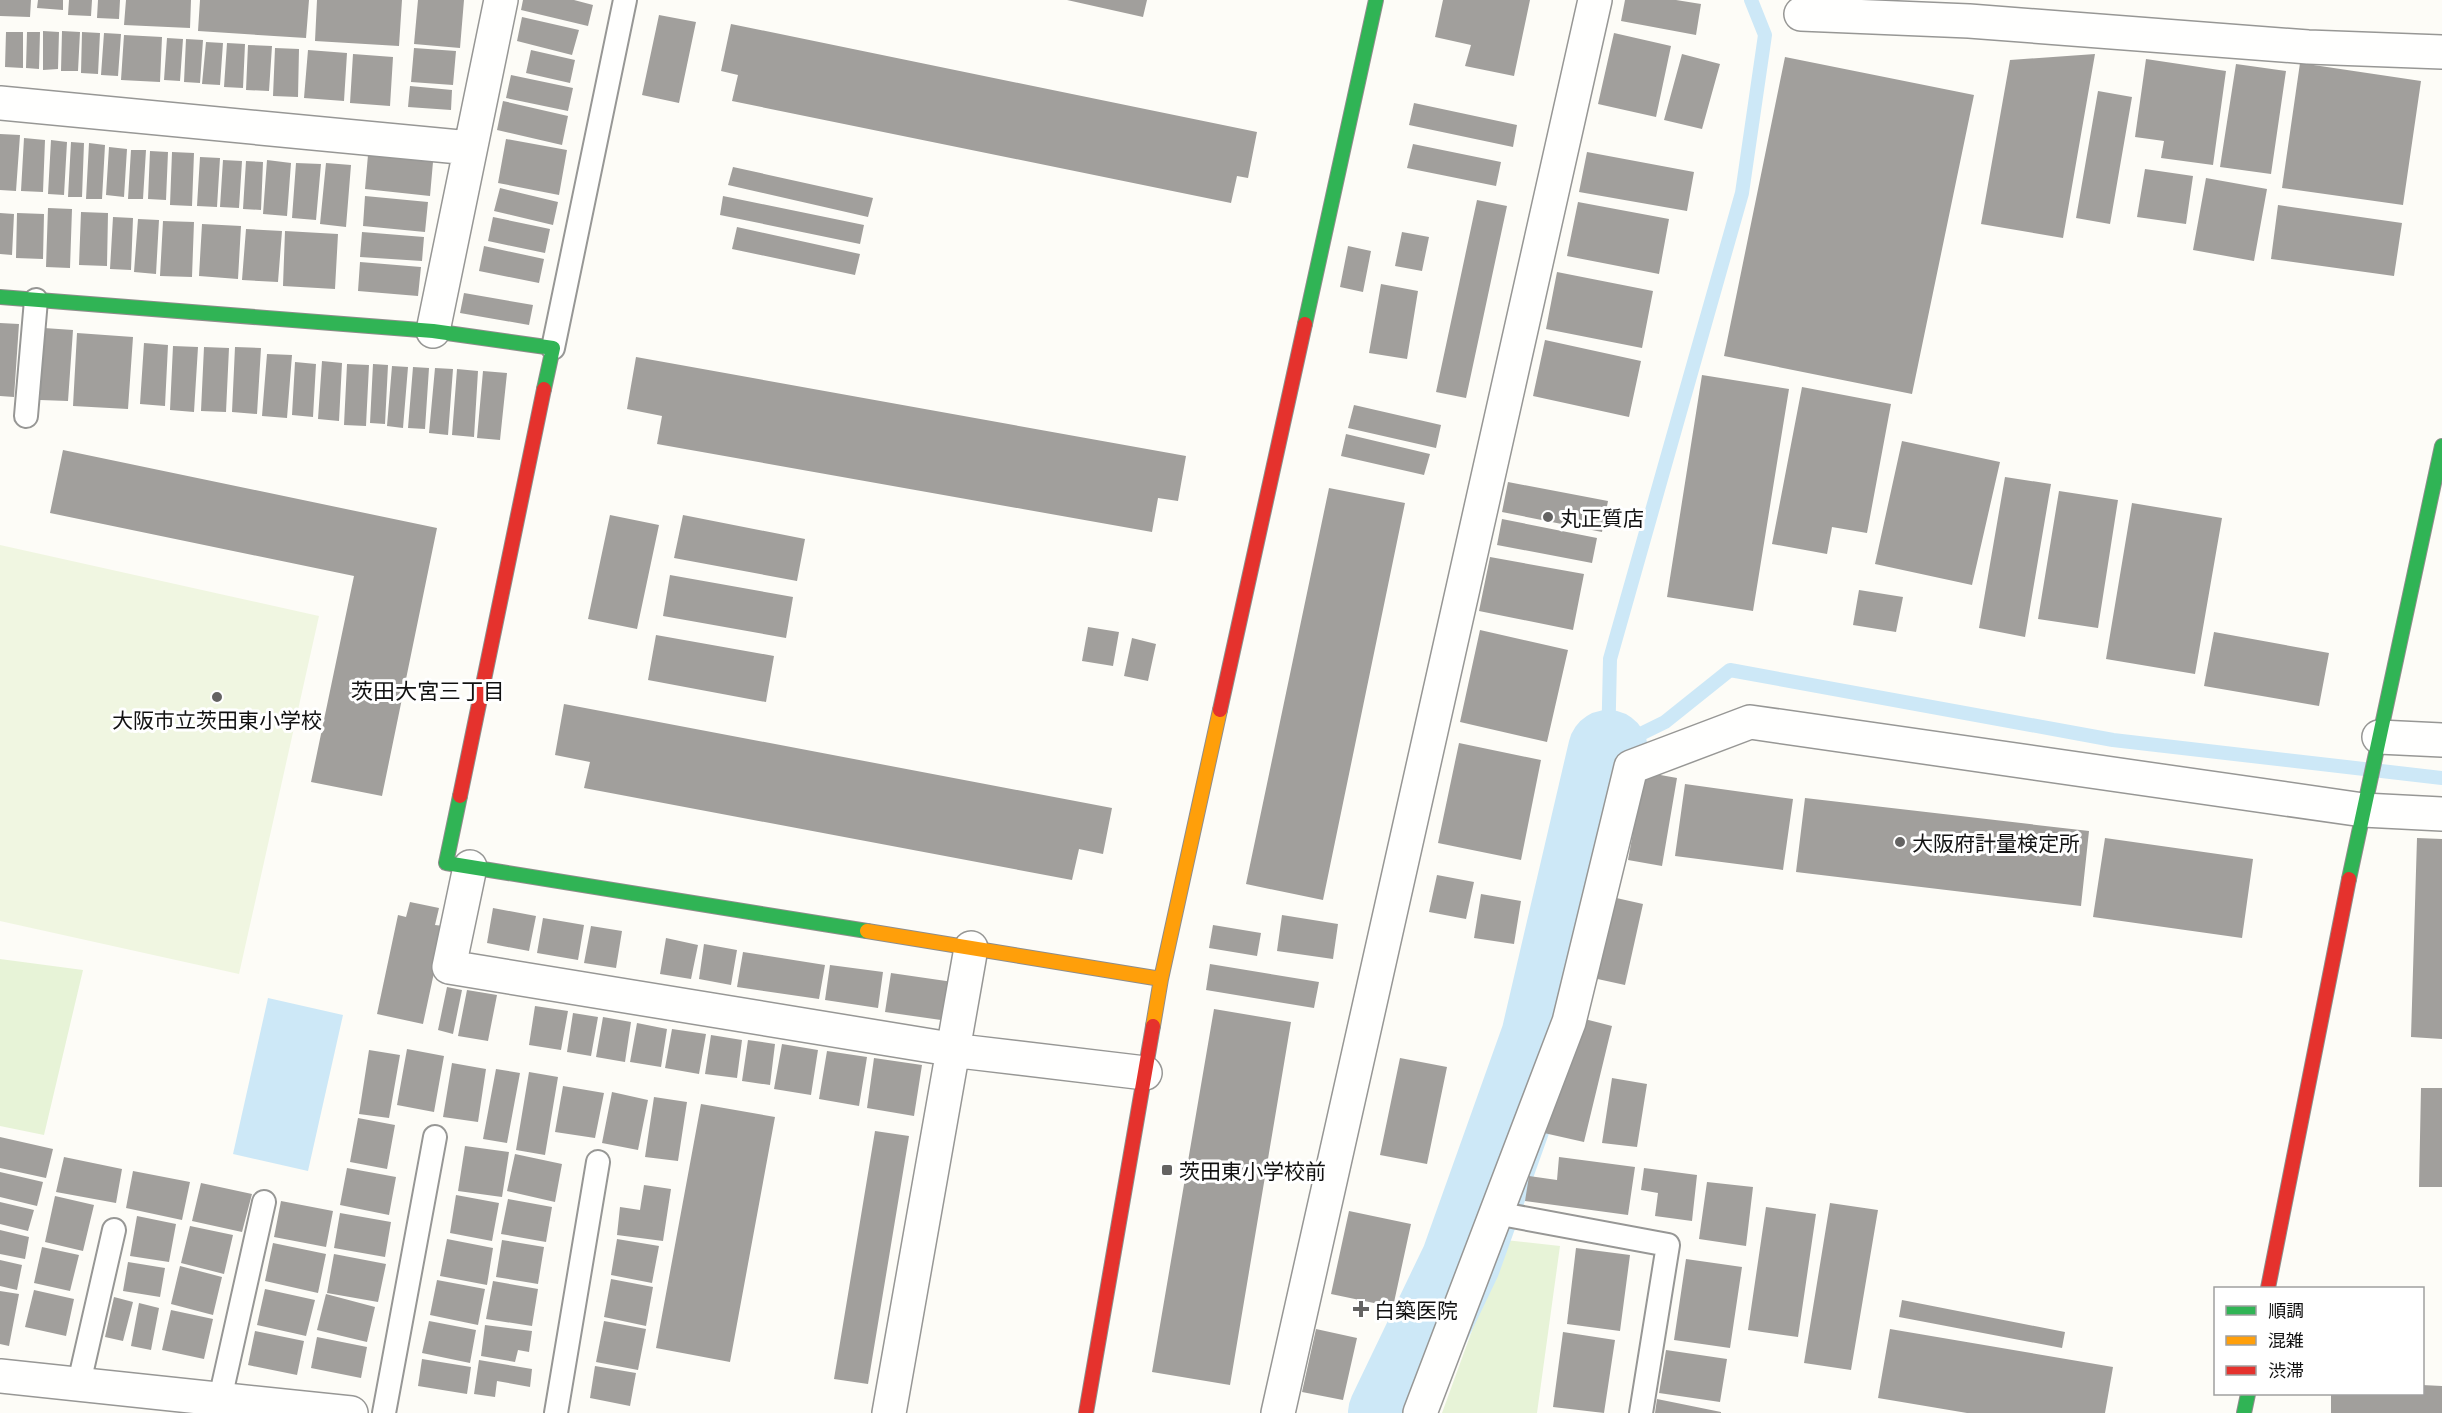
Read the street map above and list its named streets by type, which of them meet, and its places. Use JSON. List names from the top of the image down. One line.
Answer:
{"districts":["茨田大宮三丁目"],"places":{"other":["丸正質店","大阪市立茨田東小学校","大阪府計量検定所"],"transit":["茨田東小学校前"],"health":["白築医院"]},"legend":["順調","混雑","渋滞"]}
